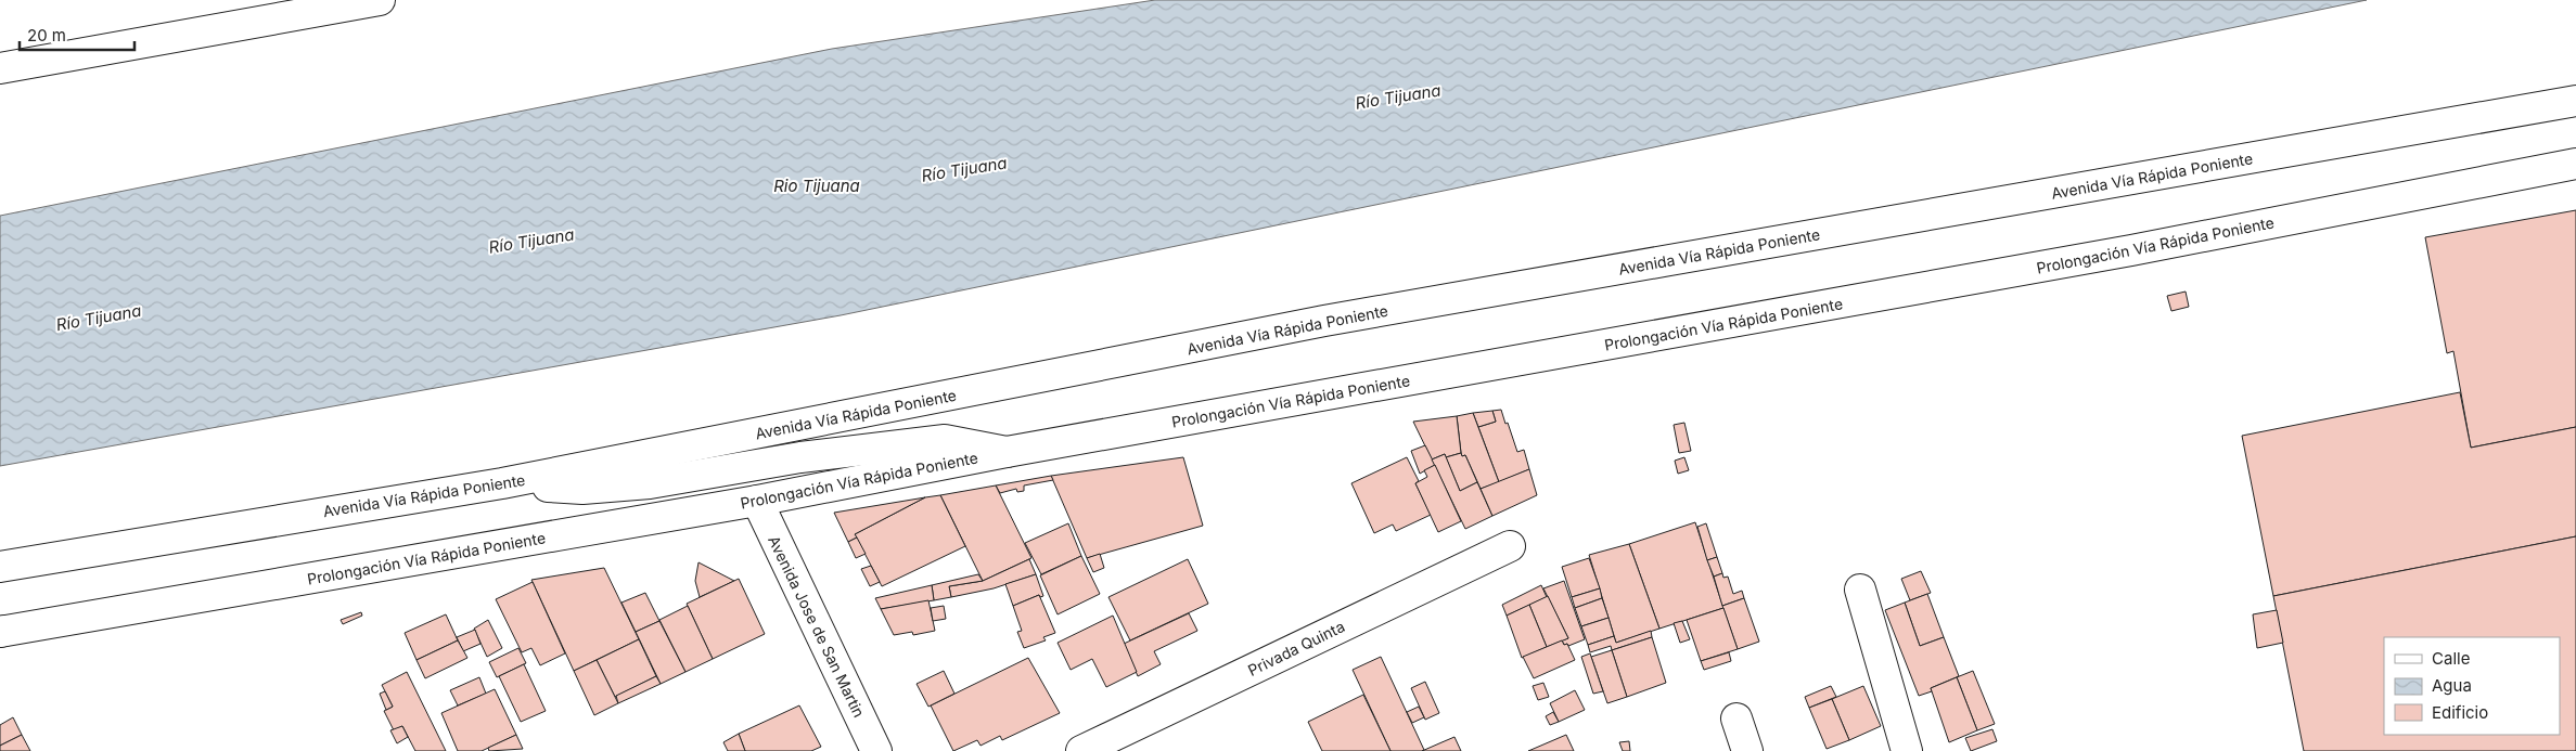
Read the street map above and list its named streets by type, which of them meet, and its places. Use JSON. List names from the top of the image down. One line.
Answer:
{"streets":{"main road":["Avenida Vía Rápida Poniente","Prolongación Vía Rápida Poniente","Avenida Jose de San Martin","Privada Quinta"]},"crossings":[["Prolongación Vía Rápida Poniente","Avenida Jose de San Martin"]],"water":["Río Tijuana","Rio Tijuana"],"legend":["Calle","Agua","Edificio"],"scale_bar":"20 m"}
